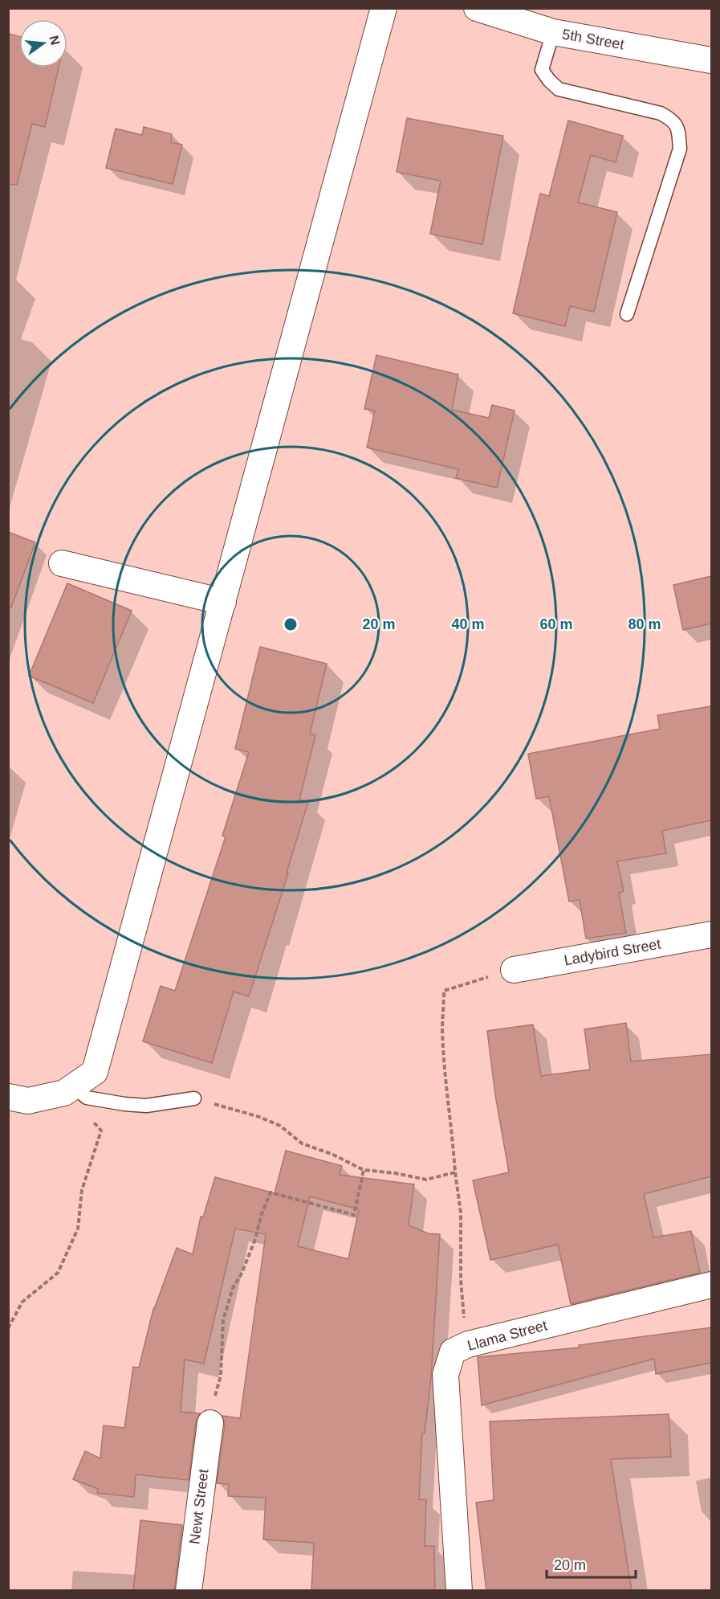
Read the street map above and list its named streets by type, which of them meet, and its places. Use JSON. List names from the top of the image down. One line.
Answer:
{"streets":{"street":["5th Street","Ladybird Street","Llama Street","Newt Street"]},"scale_bar":"20 m","north":"right","rings":["20 m","40 m","60 m","80 m"]}
